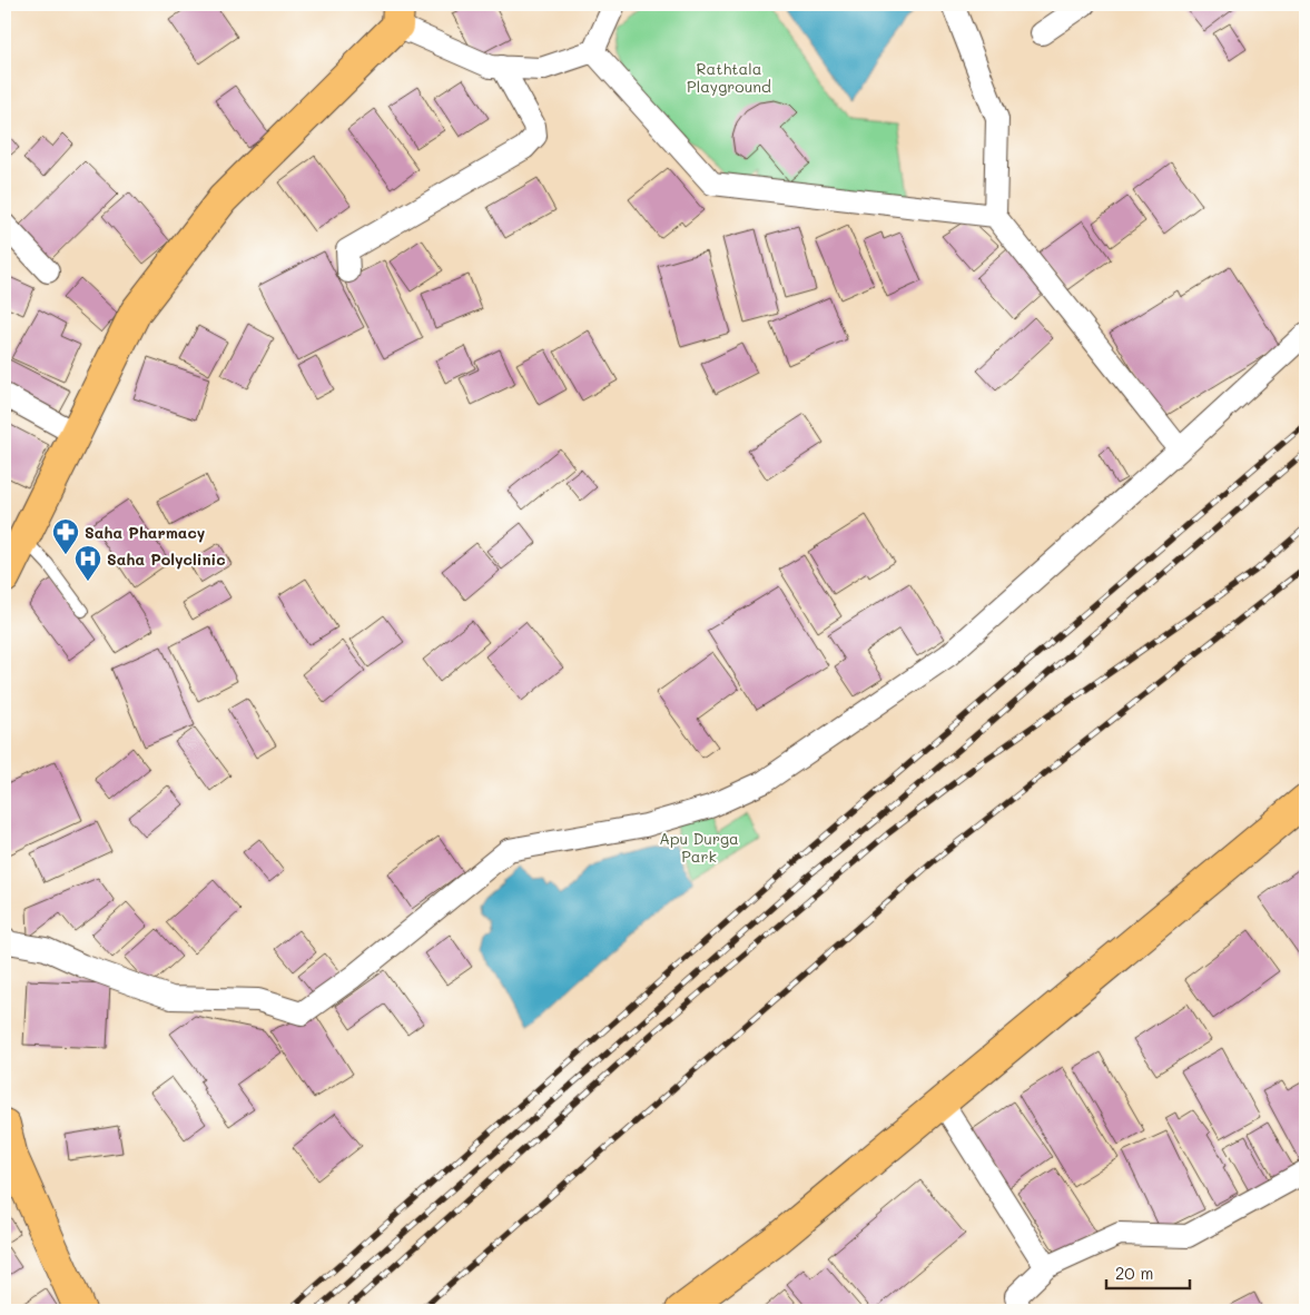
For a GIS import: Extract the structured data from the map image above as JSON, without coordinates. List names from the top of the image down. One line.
{"parks":["Rathtala Playground","Apu Durga Park"],"places":{"pharmacy":["Saha Pharmacy"],"hospital":["Saha Polyclinic"]},"scale_bar":"20 m"}
